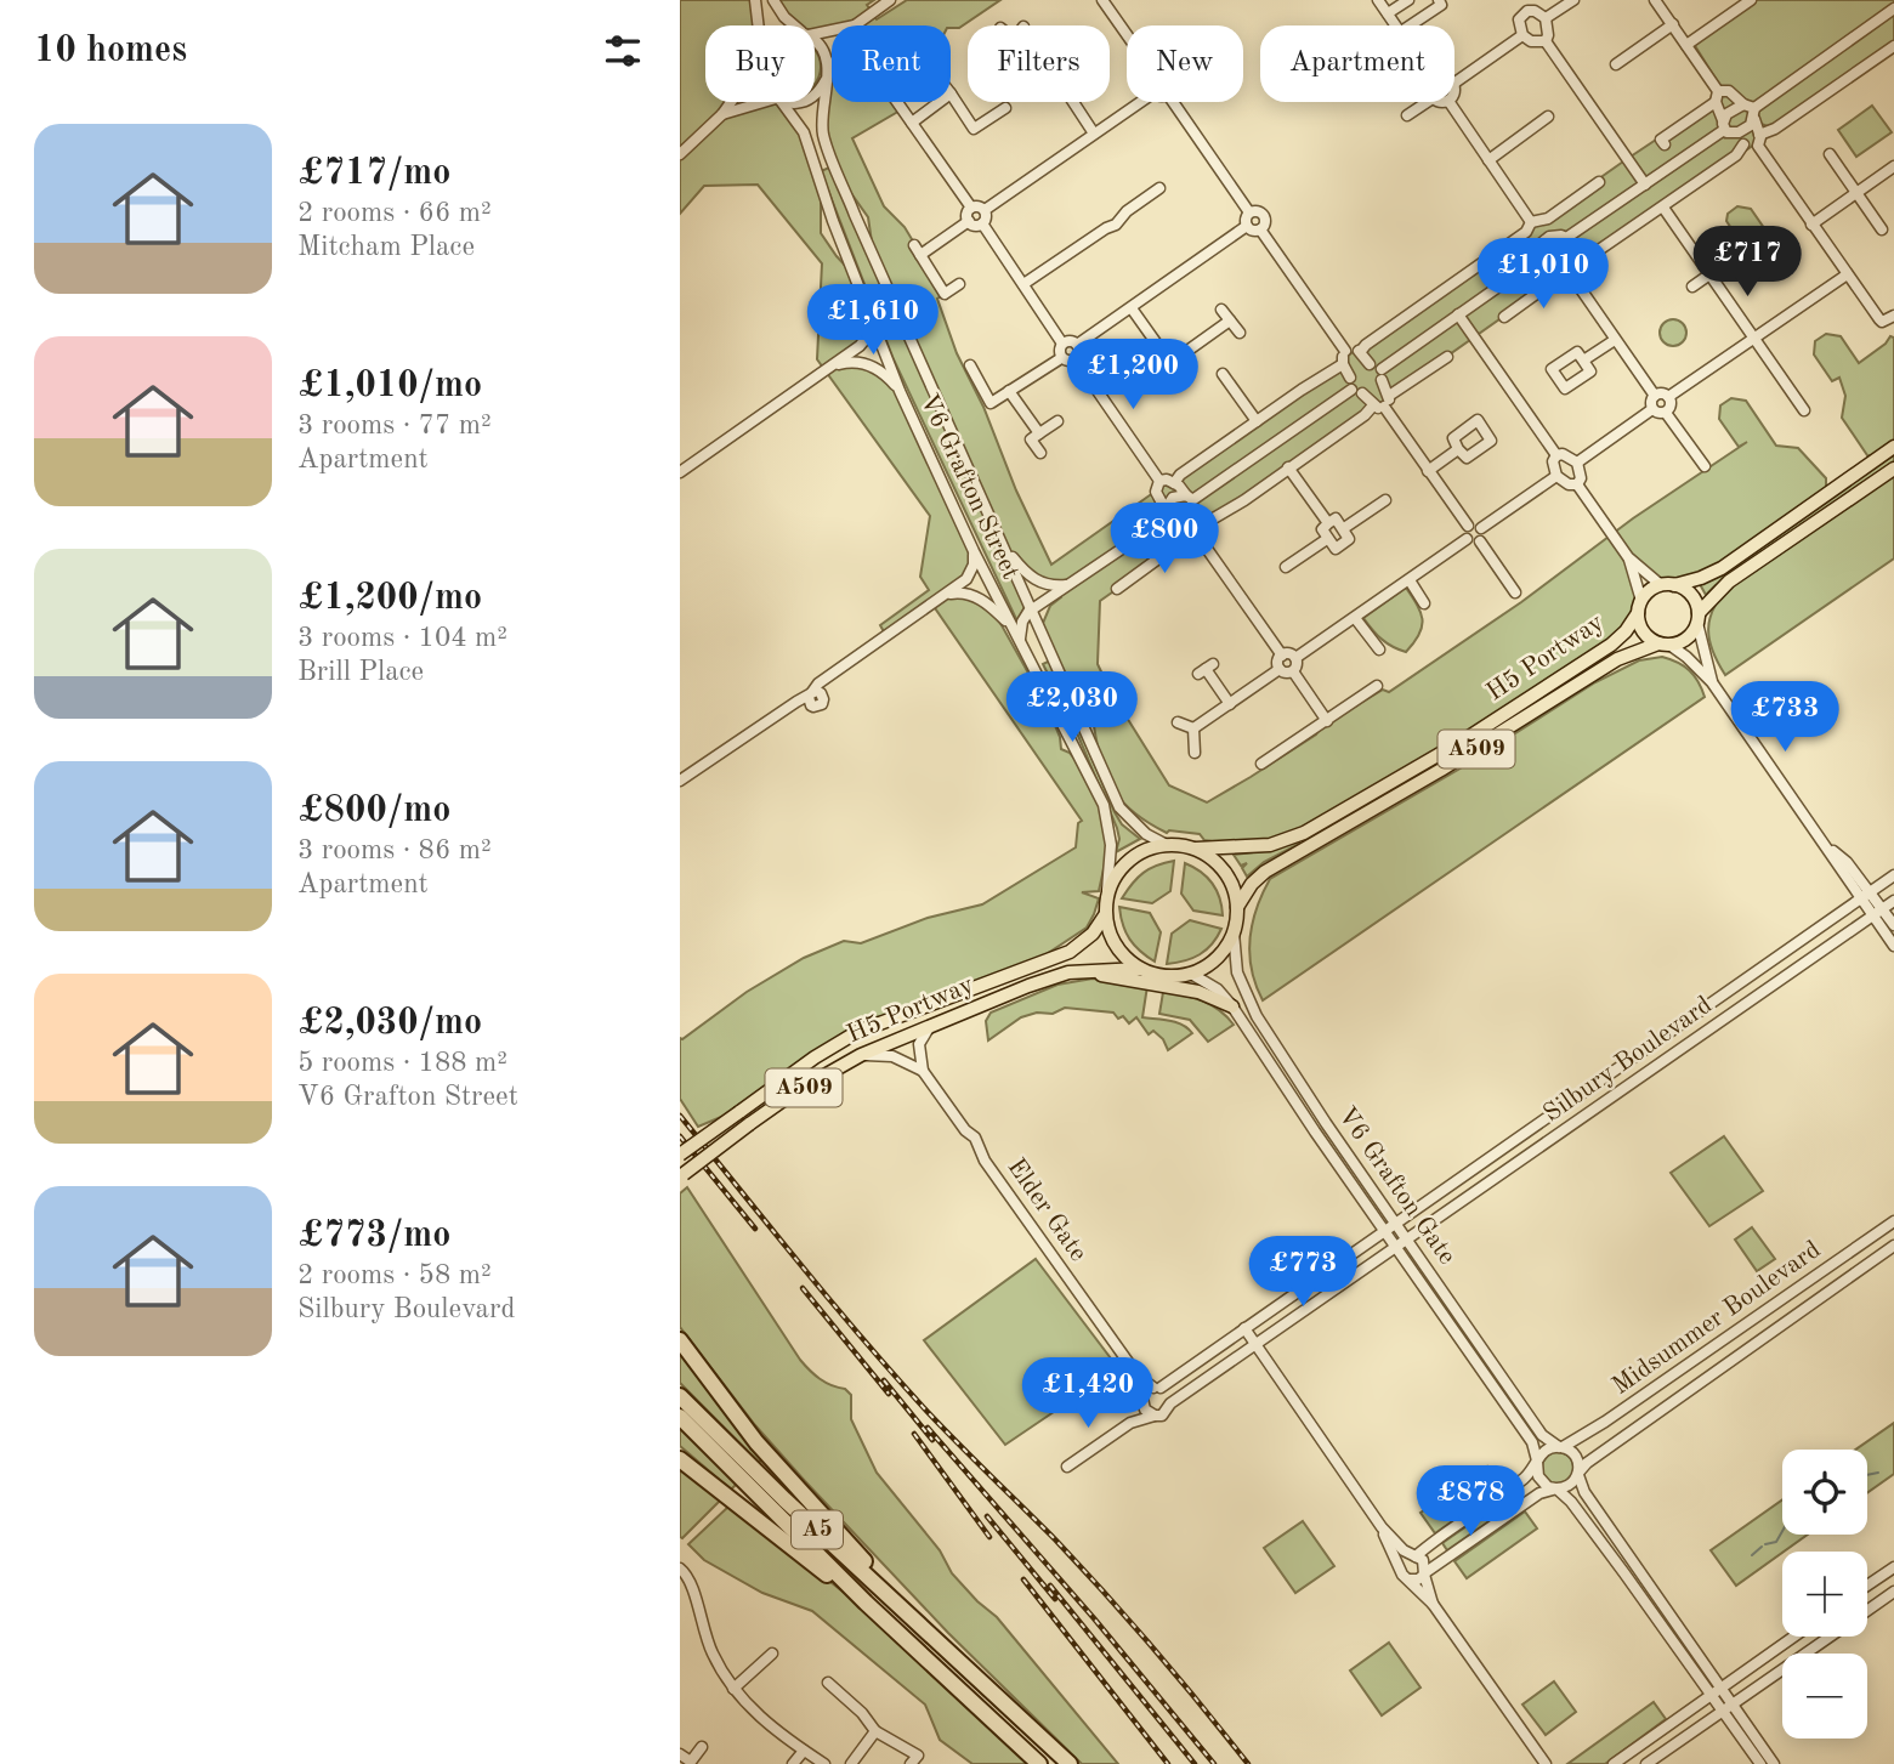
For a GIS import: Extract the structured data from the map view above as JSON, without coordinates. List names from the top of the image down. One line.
{"streets":{"highway":["A5"],"main road":["H5 Portway","A509"],"street":["V6 Grafton Street","Silbury Boulevard","V6 Grafton Gate","Elder Gate","Midsummer Boulevard"]},"crossings":[["V6 Grafton Street","H5 Portway"],["V6 Grafton Street","A509"],["V6 Grafton Street","V6 Grafton Gate"],["H5 Portway","A509"],["H5 Portway","V6 Grafton Gate"],["A509","V6 Grafton Gate"],["Silbury Boulevard","V6 Grafton Gate"],["V6 Grafton Gate","Midsummer Boulevard"]],"page":{"heading":"10 homes","chip":["Buy","Rent","Filters","New","Apartment"],"list":[{"name":"£717/mo","note":"2 rooms · 66 m² · Mitcham Place"},{"name":"£1,010/mo","note":"3 rooms · 77 m² · Apartment"},{"name":"£1,200/mo","note":"3 rooms · 104 m² · Brill Place"},{"name":"£800/mo","note":"3 rooms · 86 m² · Apartment"},{"name":"£2,030/mo","note":"5 rooms · 188 m² · V6 Grafton Street"},{"name":"£773/mo","note":"2 rooms · 58 m² · Silbury Boulevard"}],"price":["£717","£1,010","£1,610","£1,200","£800","£2,030","£733","£773","£1,420","£878"],"map_buttons":["+","−"]}}
